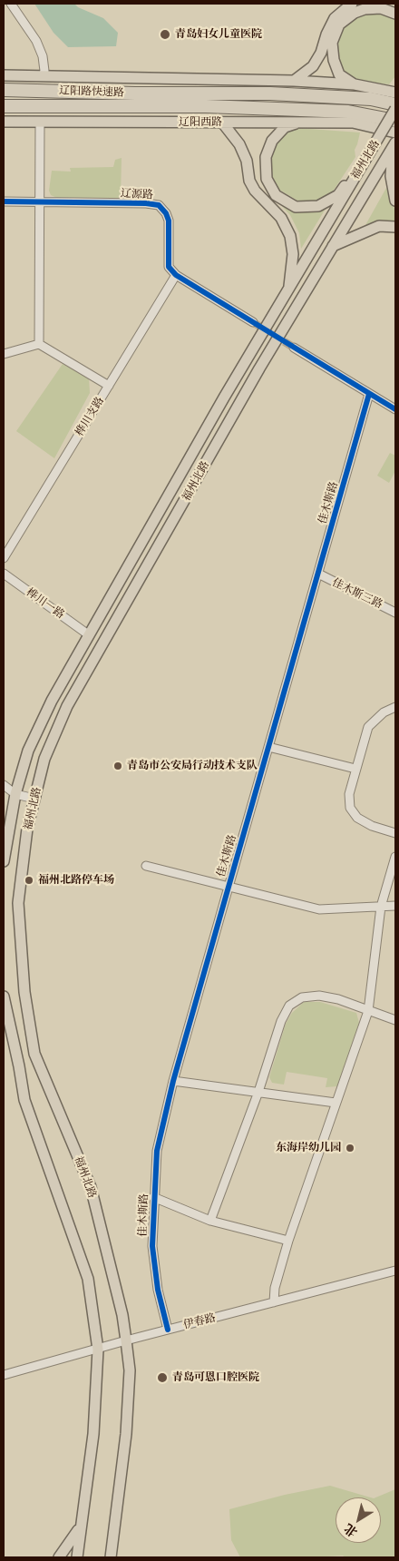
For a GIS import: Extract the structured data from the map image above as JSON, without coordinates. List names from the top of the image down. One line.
{"streets":{"highway":["辽阳路快速路","辽阳西路"],"main road":["福州北路"],"street":["辽源路","桦川支路","佳木斯路","佳木斯三路","桦川一路","伊春路"]},"crossings":[["辽阳路快速路","辽阳西路"],["福州北路","桦川一路"],["福州北路","伊春路"],["辽源路","桦川支路"],["佳木斯路","佳木斯三路"],["佳木斯路","伊春路"]],"places":["青岛妇女儿童医院","青岛市公安局行动技术支队","福州北路停车场","东海岸幼儿园","青岛可恩口腔医院"],"north":"bottom left"}
